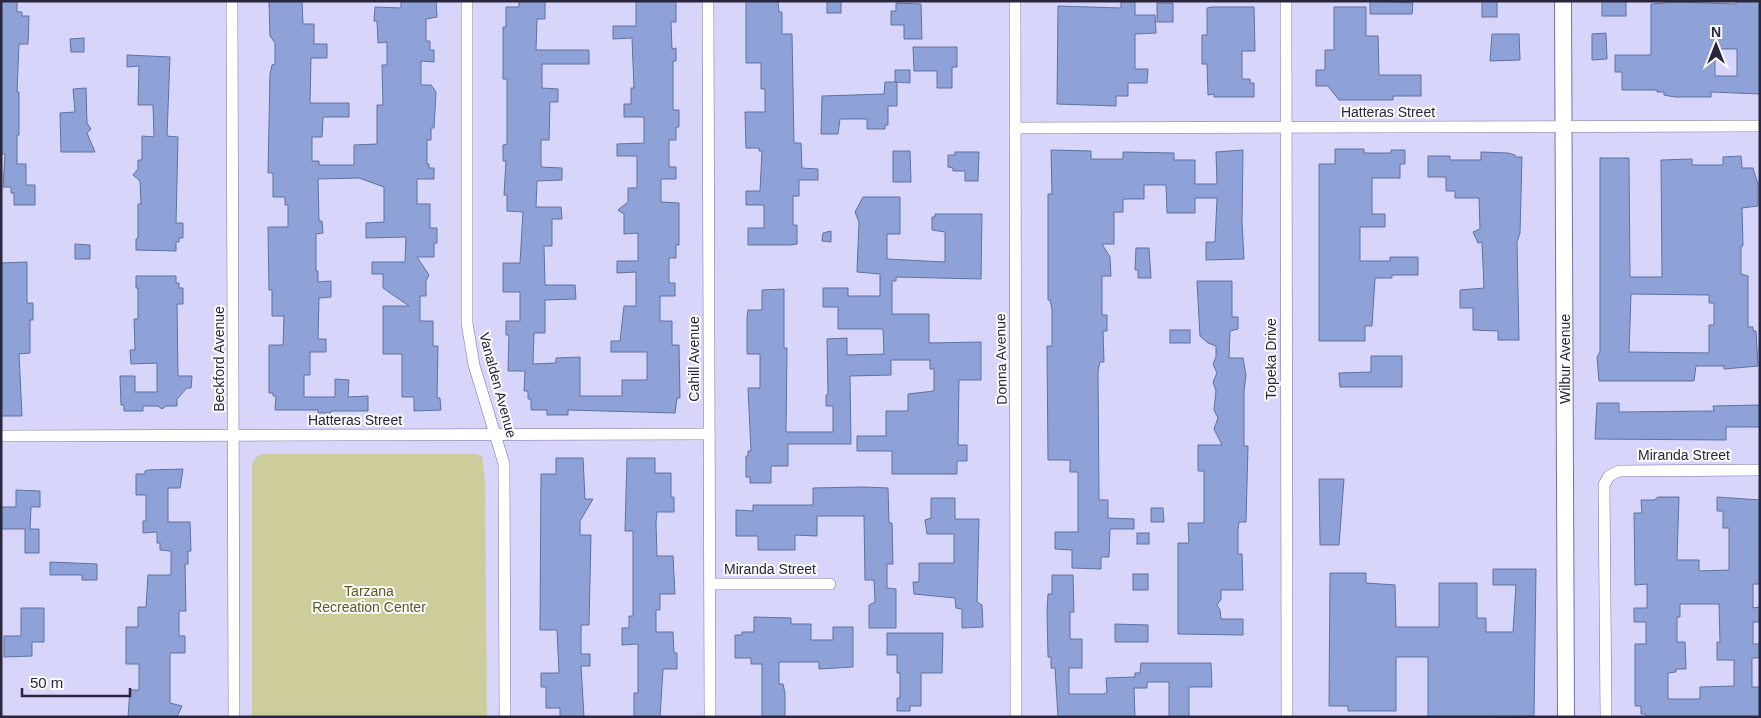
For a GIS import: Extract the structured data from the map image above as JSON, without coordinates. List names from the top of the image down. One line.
{"streets":{"main road":["Wilbur Avenue"],"street":["Hatteras Street","Beckford Avenue","Cahill Avenue","Donna Avenue","Topeka Drive","Vanalden Avenue","Miranda Street"]},"crossings":[["Hatteras Street","Beckford Avenue"],["Hatteras Street","Cahill Avenue"],["Hatteras Street","Donna Avenue"],["Hatteras Street","Topeka Drive"],["Hatteras Street","Wilbur Avenue"],["Hatteras Street","Vanalden Avenue"],["Cahill Avenue","Miranda Street"]],"parks":["Tarzana Recreation Center"],"scale_bar":"50 m","north":"top"}
